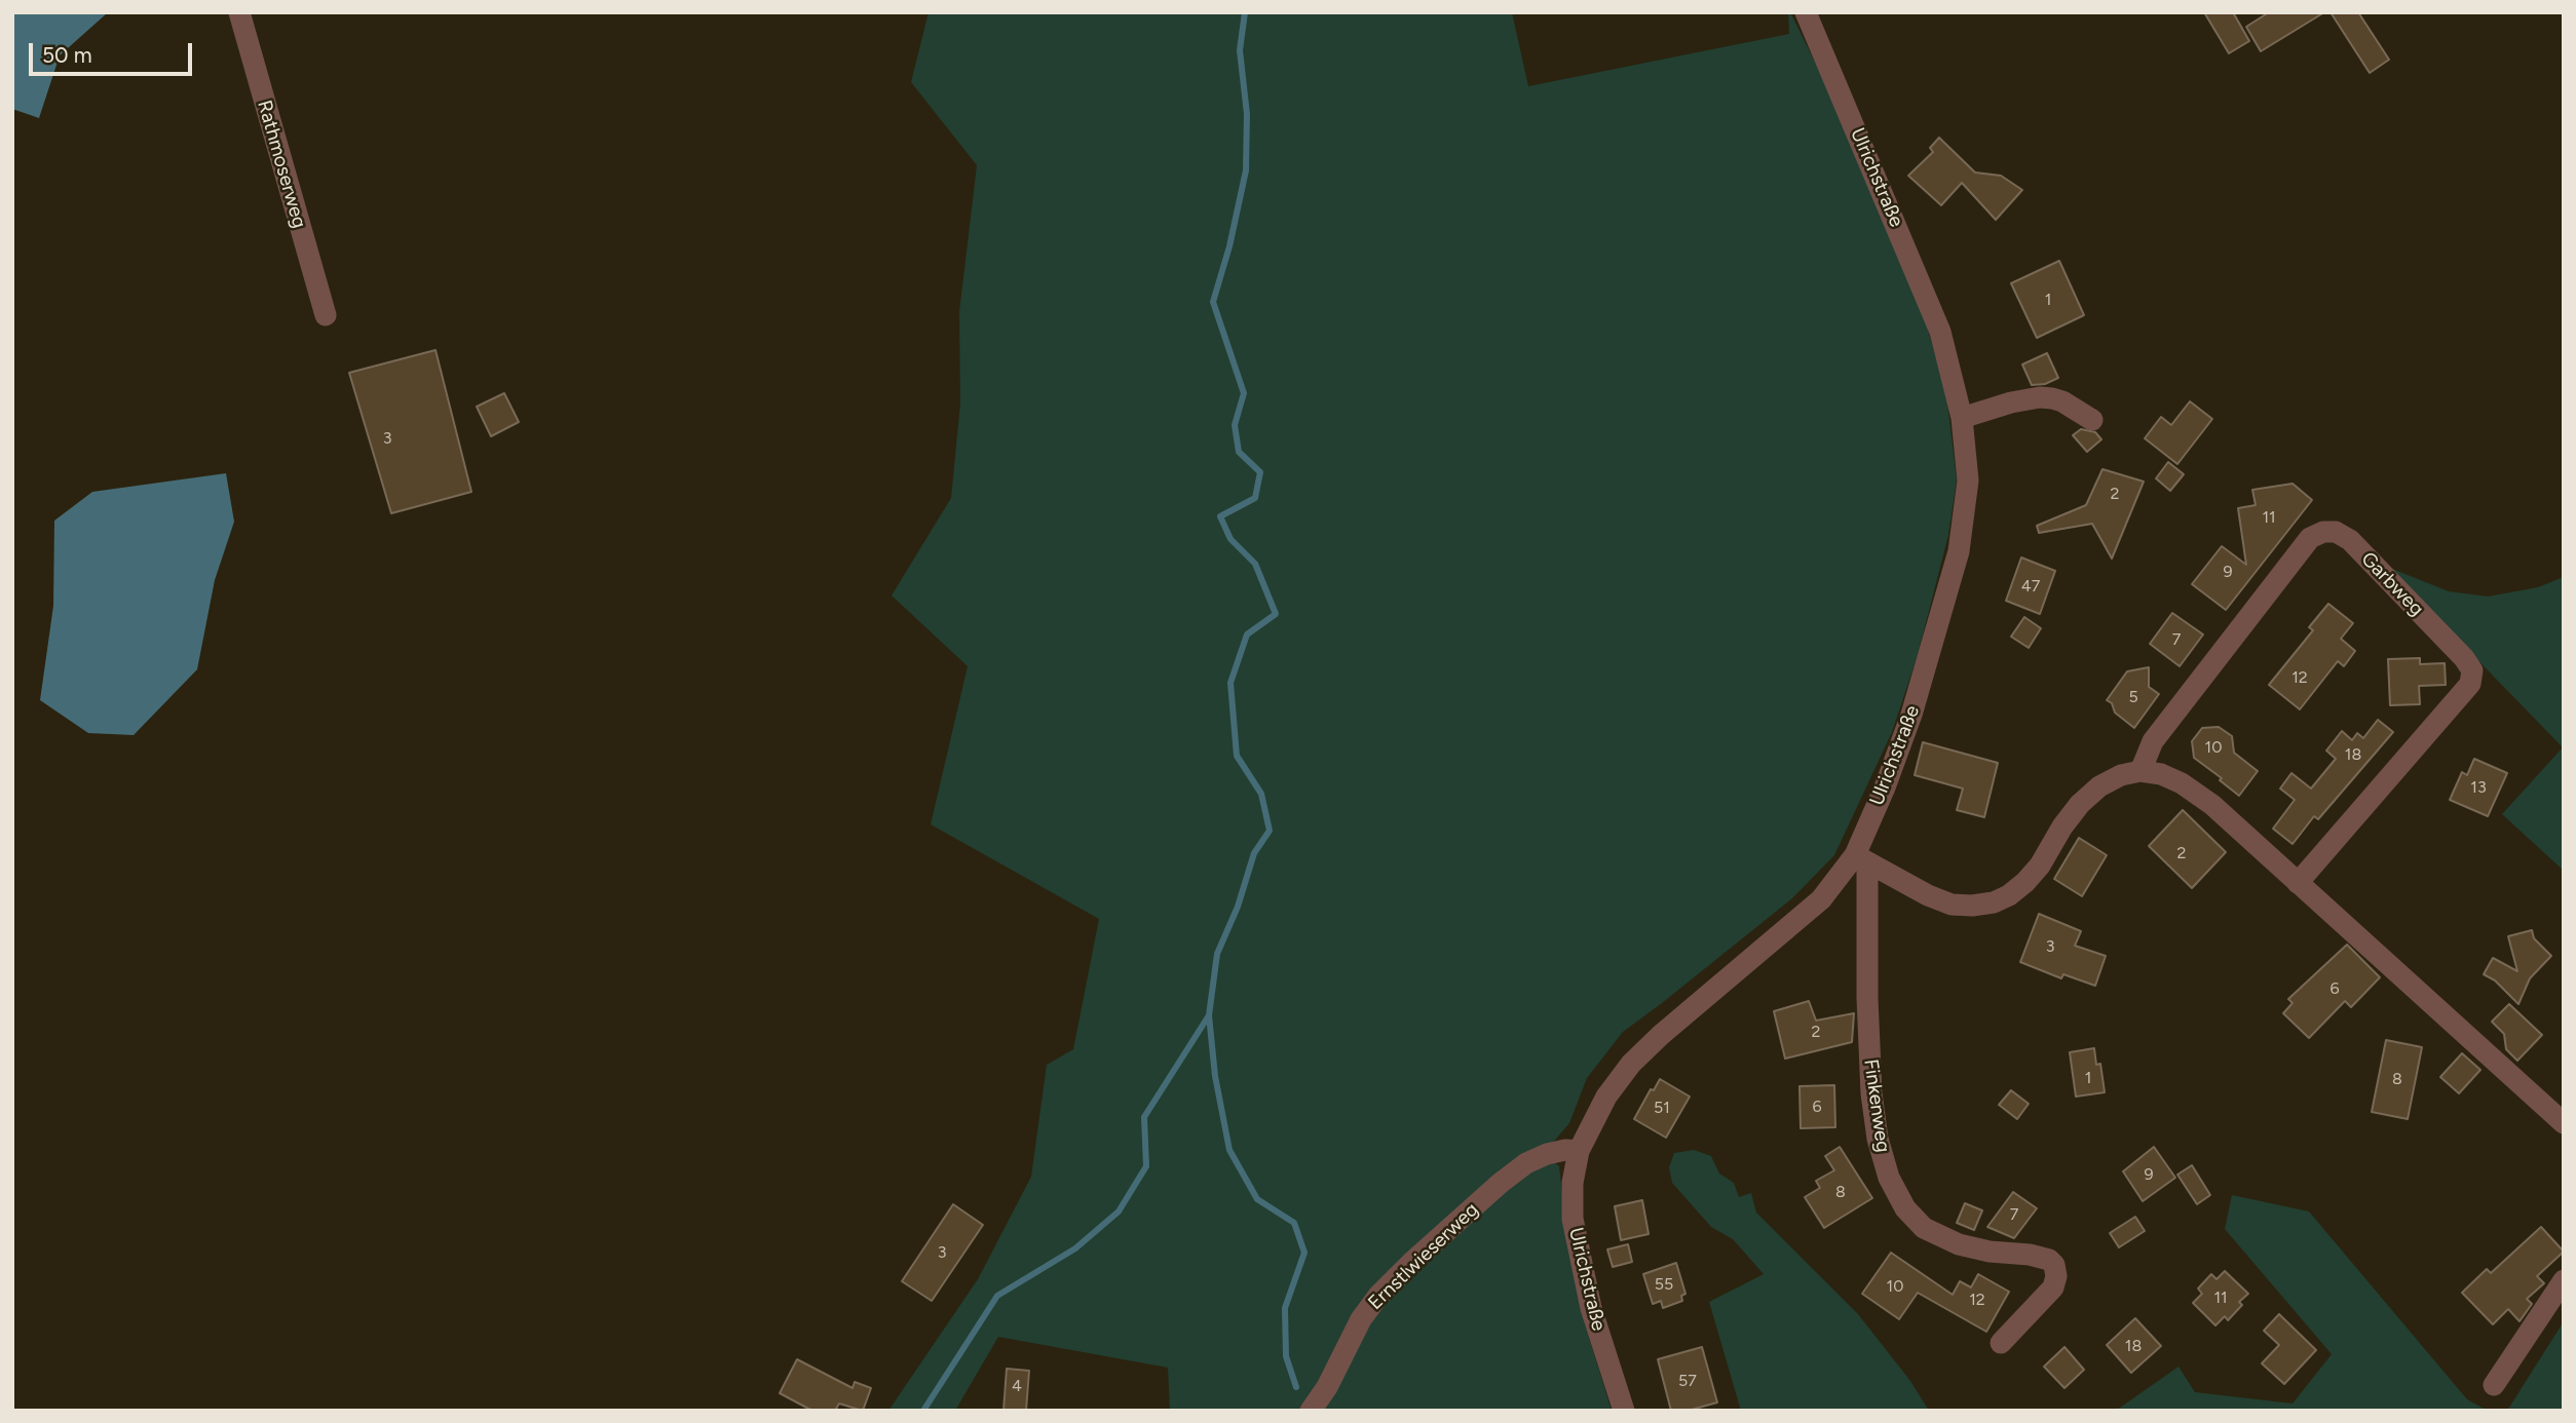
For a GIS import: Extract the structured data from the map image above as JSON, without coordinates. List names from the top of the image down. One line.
{"streets":{"street":["Rathmoserweg","Ulrichstraße","Garbweg","Finkenweg","Ernstlwieserweg"]},"crossings":[["Ulrichstraße","Finkenweg"],["Ulrichstraße","Ernstlwieserweg"]],"house_numbers":["1","3","2","11","9","47","7","12","5","10","18","13","2","3","6","2","1","8","6","51","9","8","7","3","55","10","11","12","18","57","4"],"scale_bar":"50 m"}
